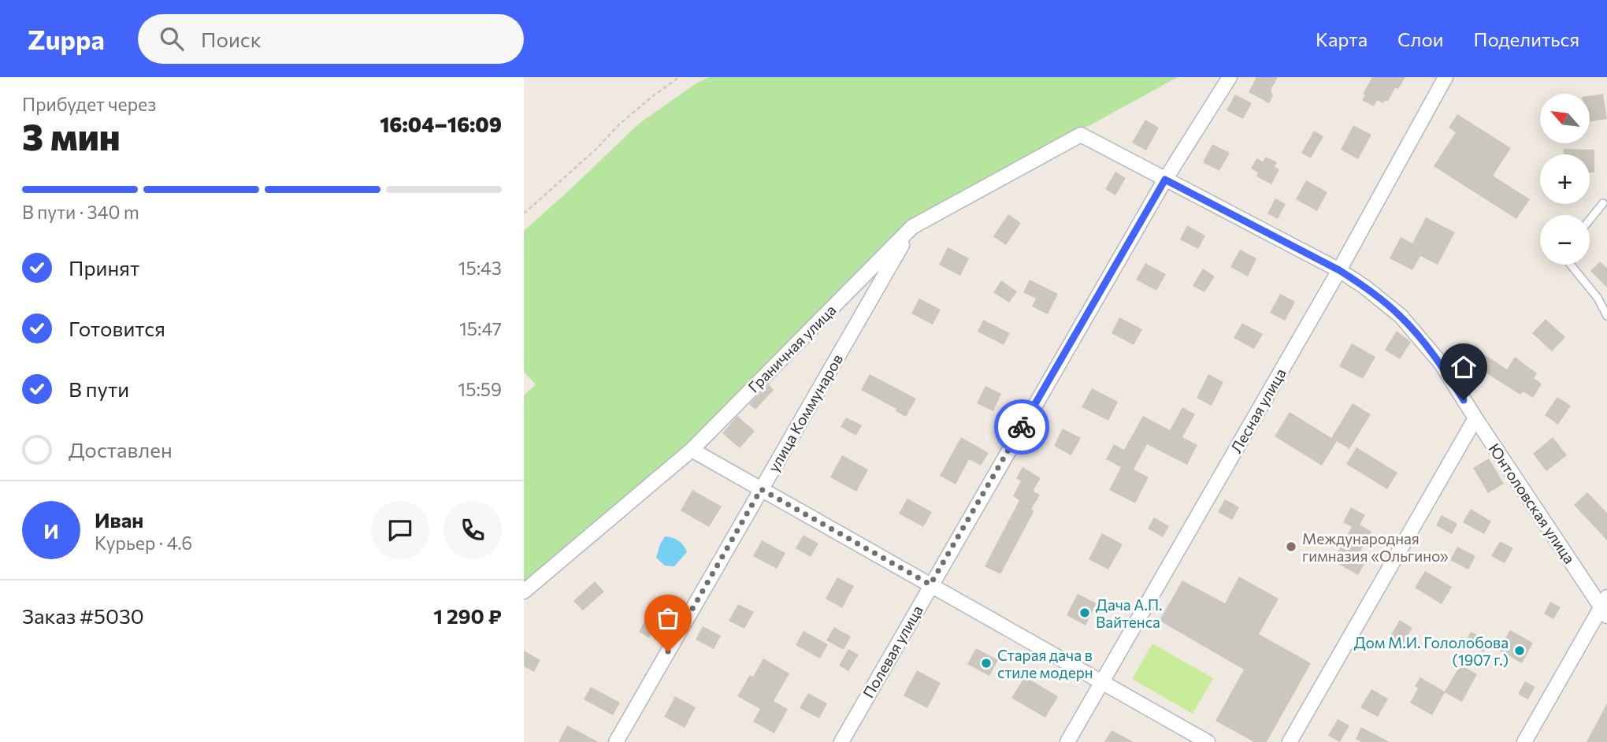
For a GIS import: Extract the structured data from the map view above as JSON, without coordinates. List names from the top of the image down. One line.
{"streets":{"street":["Граничная улица","Лесная улица","улица Коммунаров","Юнтоловская улица","Полевая улица"]},"crossings":[["Граничная улица","улица Коммунаров"],["Граничная улица","Юнтоловская улица"],["Лесная улица","Юнтоловская улица"],["Юнтоловская улица","Полевая улица"]],"places":["Международная гимназия «Ольгино»","Дача А.П. Вайтенса","Дом М.И. Гололобова (1907 г.)","Старая дача в стиле модерн"],"north":"top left","page":{"header":"Zuppa","search":"Поиск","nav":["Карта","Слои","Поделиться"],"heading":["3 мин","Прибудет через","16:04–16:09"],"panel":["Иван","Курьер · 4.6","Заказ #5030","1 290 ₽"],"map_buttons":["+","−"],"bar":"В пути · 340 m","list":[["Принят","15:43"],["Готовится","15:47"],["В пути","15:59"],"Доставлен"],"round":"И"}}
